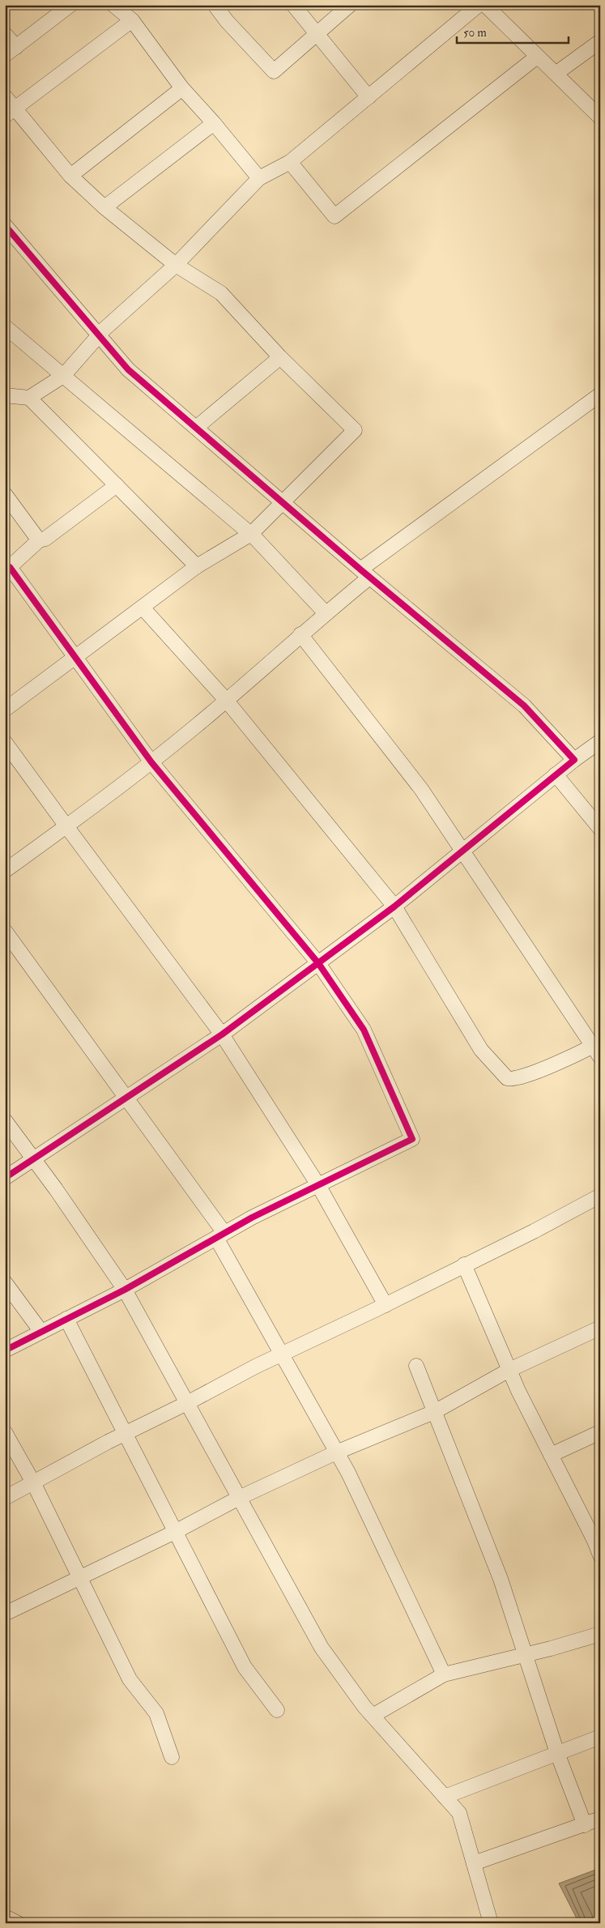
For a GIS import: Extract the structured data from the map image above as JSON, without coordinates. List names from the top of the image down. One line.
{"scale_bar":"50 m"}
